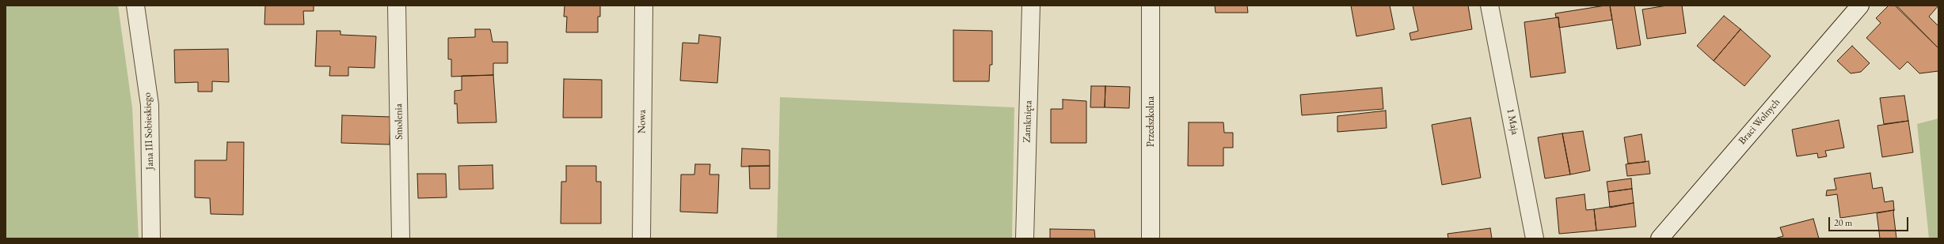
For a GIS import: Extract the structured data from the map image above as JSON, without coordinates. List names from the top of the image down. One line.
{"streets":{"street":["Smolenia","Nowa","Zamknięta","Przedszkolna","1 Maja","Braci Wolnych","Jana III Sobieskiego"]},"scale_bar":"20 m"}
